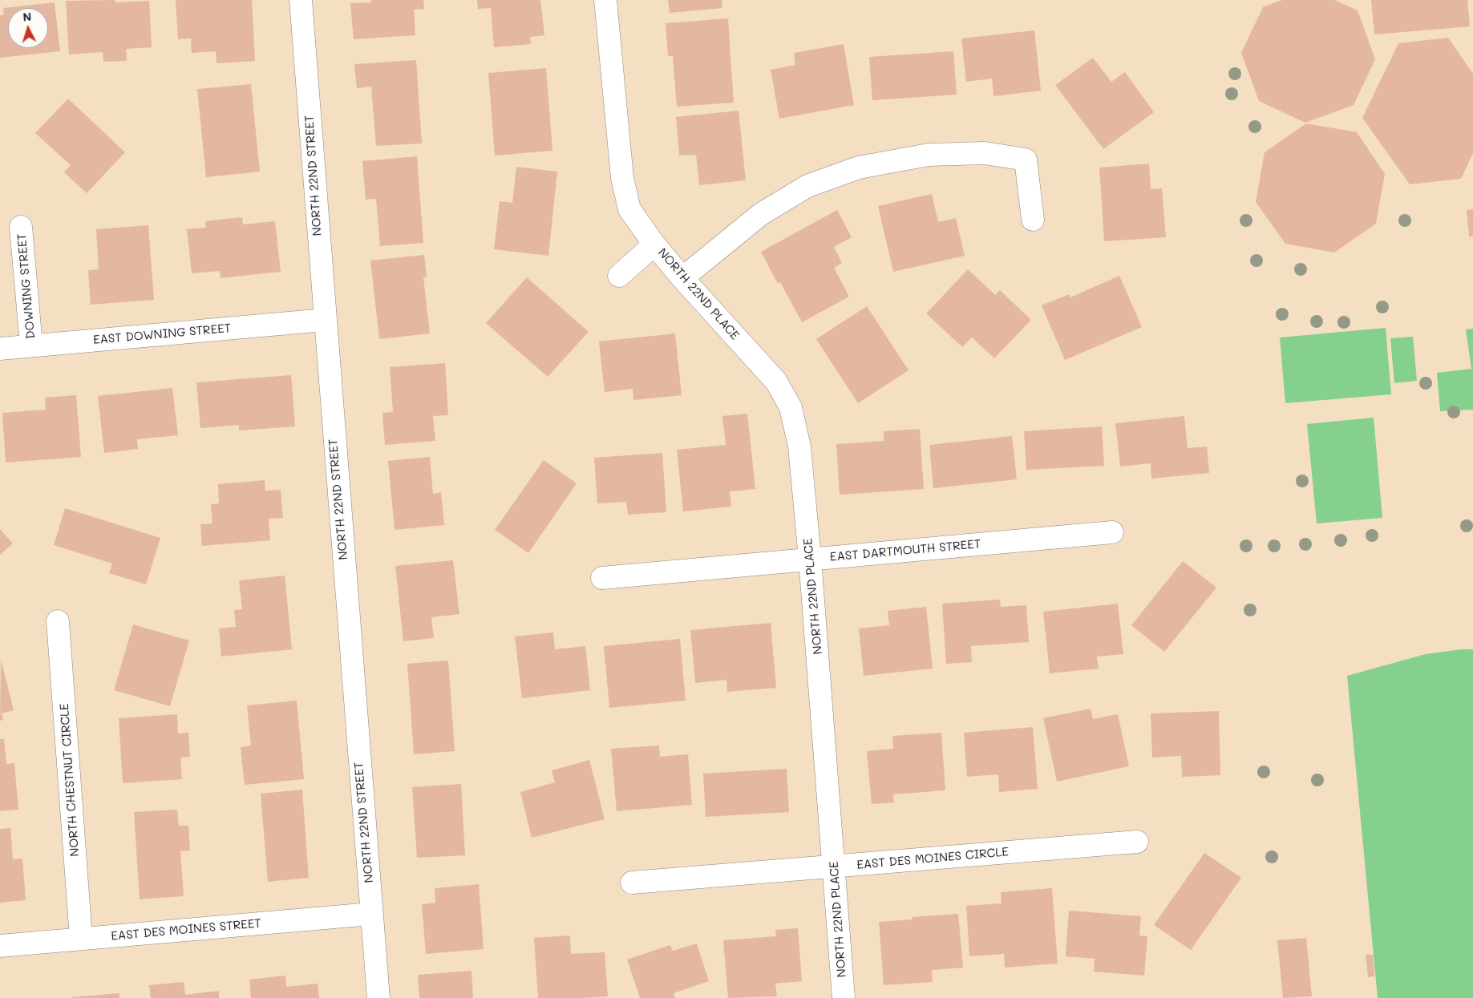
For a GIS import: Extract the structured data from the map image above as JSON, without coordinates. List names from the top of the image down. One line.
{"streets":{"street":["NORTH 22ND STREET","DOWNING STREET","NORTH 22ND PLACE","EAST DOWNING STREET","EAST DARTMOUTH STREET","NORTH CHESTNUT CIRCLE","EAST DES MOINES CIRCLE","EAST DES MOINES STREET"]},"crossings":[["NORTH 22ND STREET","EAST DOWNING STREET"],["NORTH 22ND STREET","EAST DES MOINES STREET"],["DOWNING STREET","EAST DOWNING STREET"],["NORTH 22ND PLACE","EAST DARTMOUTH STREET"],["NORTH 22ND PLACE","EAST DES MOINES CIRCLE"],["NORTH CHESTNUT CIRCLE","EAST DES MOINES STREET"]],"north":"top"}
